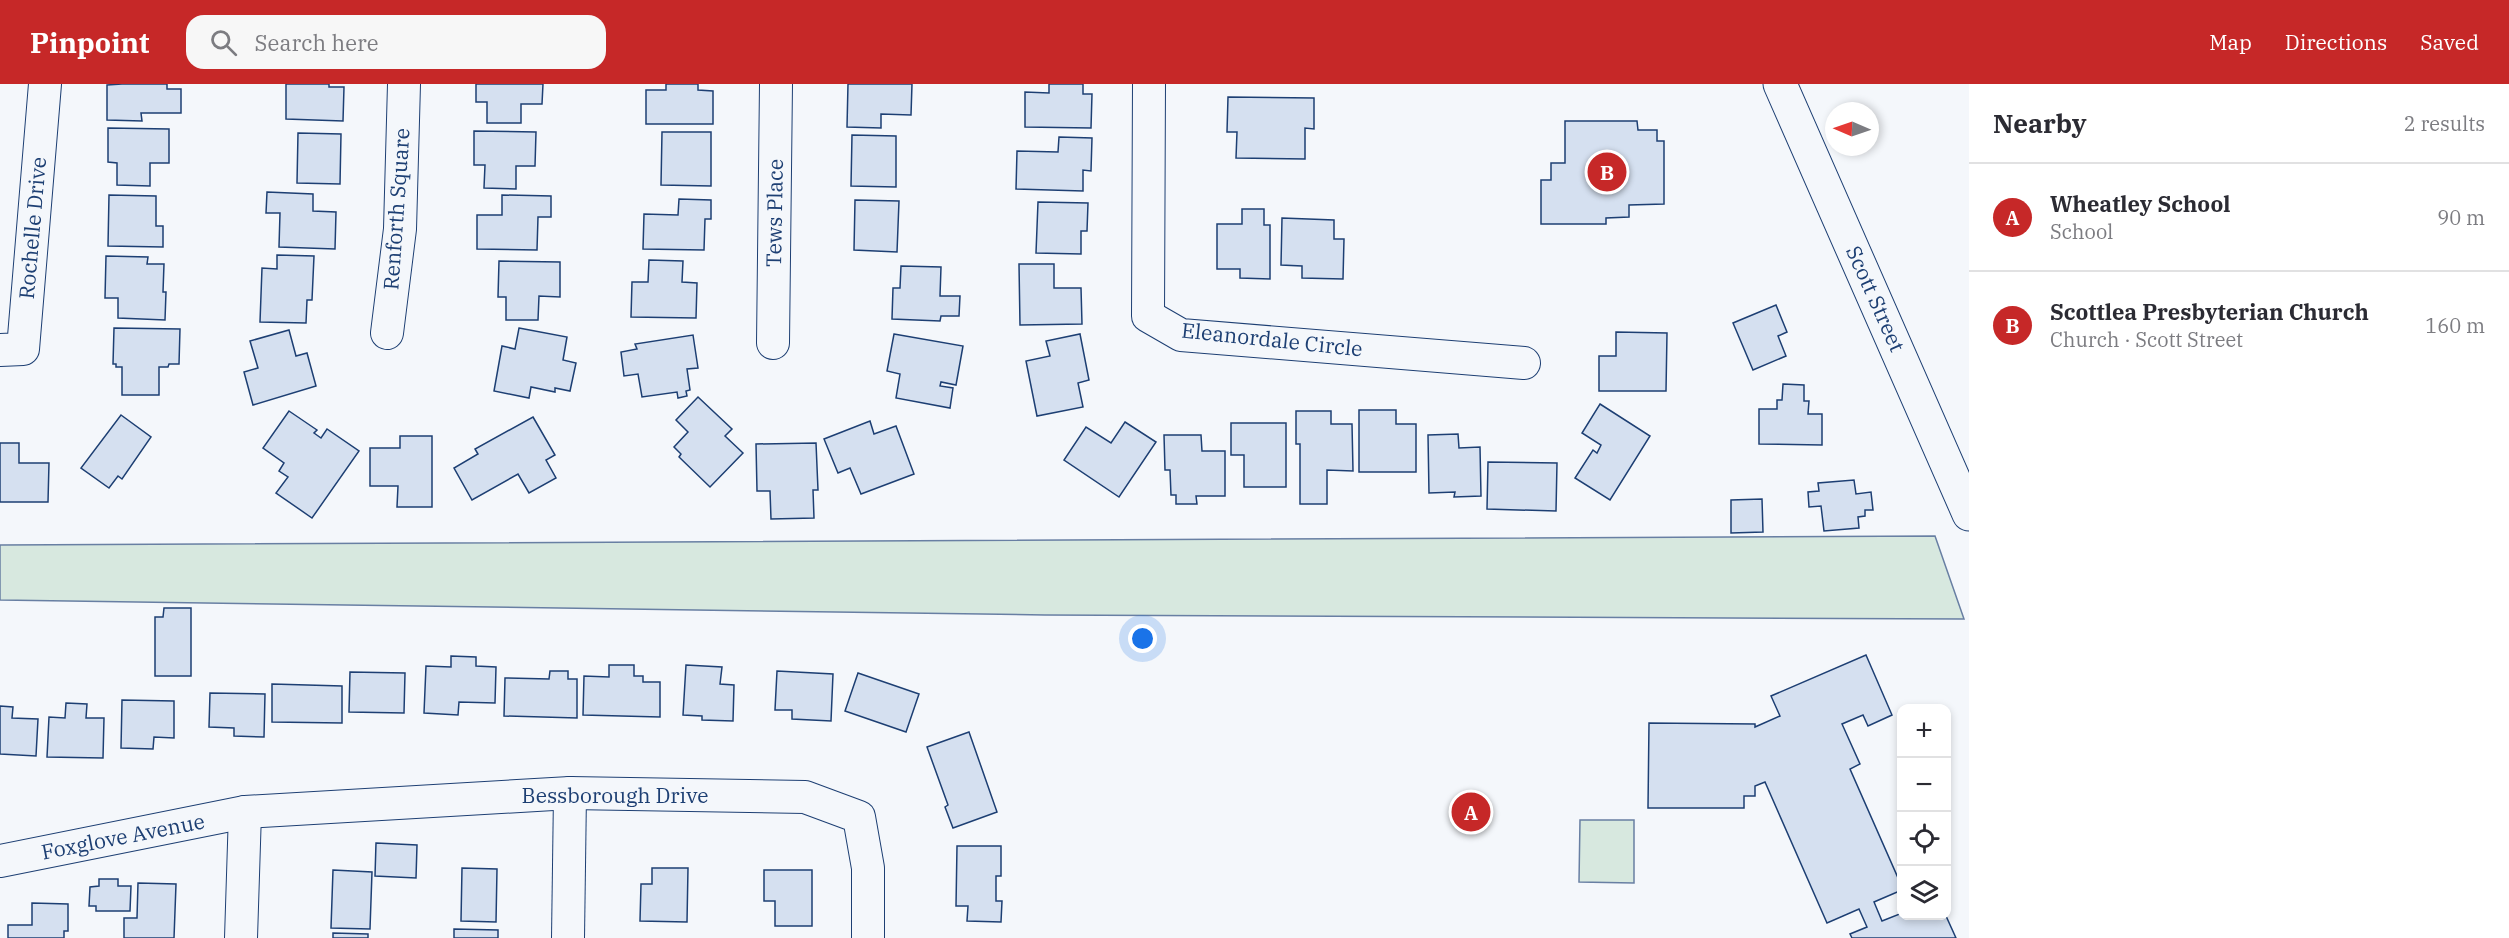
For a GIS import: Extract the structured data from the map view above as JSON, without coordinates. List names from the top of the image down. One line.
{"streets":{"main road":["Scott Street"],"street":["Renforth Square","Tews Place","Rochelle Drive","Eleanordale Circle","Bessborough Drive","Foxglove Avenue"]},"crossings":[["Bessborough Drive","Foxglove Avenue"]],"north":"left","page":{"header":"Pinpoint","search":"Search here","nav":["Map","Directions","Saved"],"heading":["Nearby","2 results"],"pins":["B","A"],"list":[{"mark":"A","name":"Wheatley School","note":"School","value":"90 m"},{"mark":"B","name":"Scottlea Presbyterian Church","note":"Church · Scott Street","value":"160 m"}],"map_buttons":["+","−"]}}
